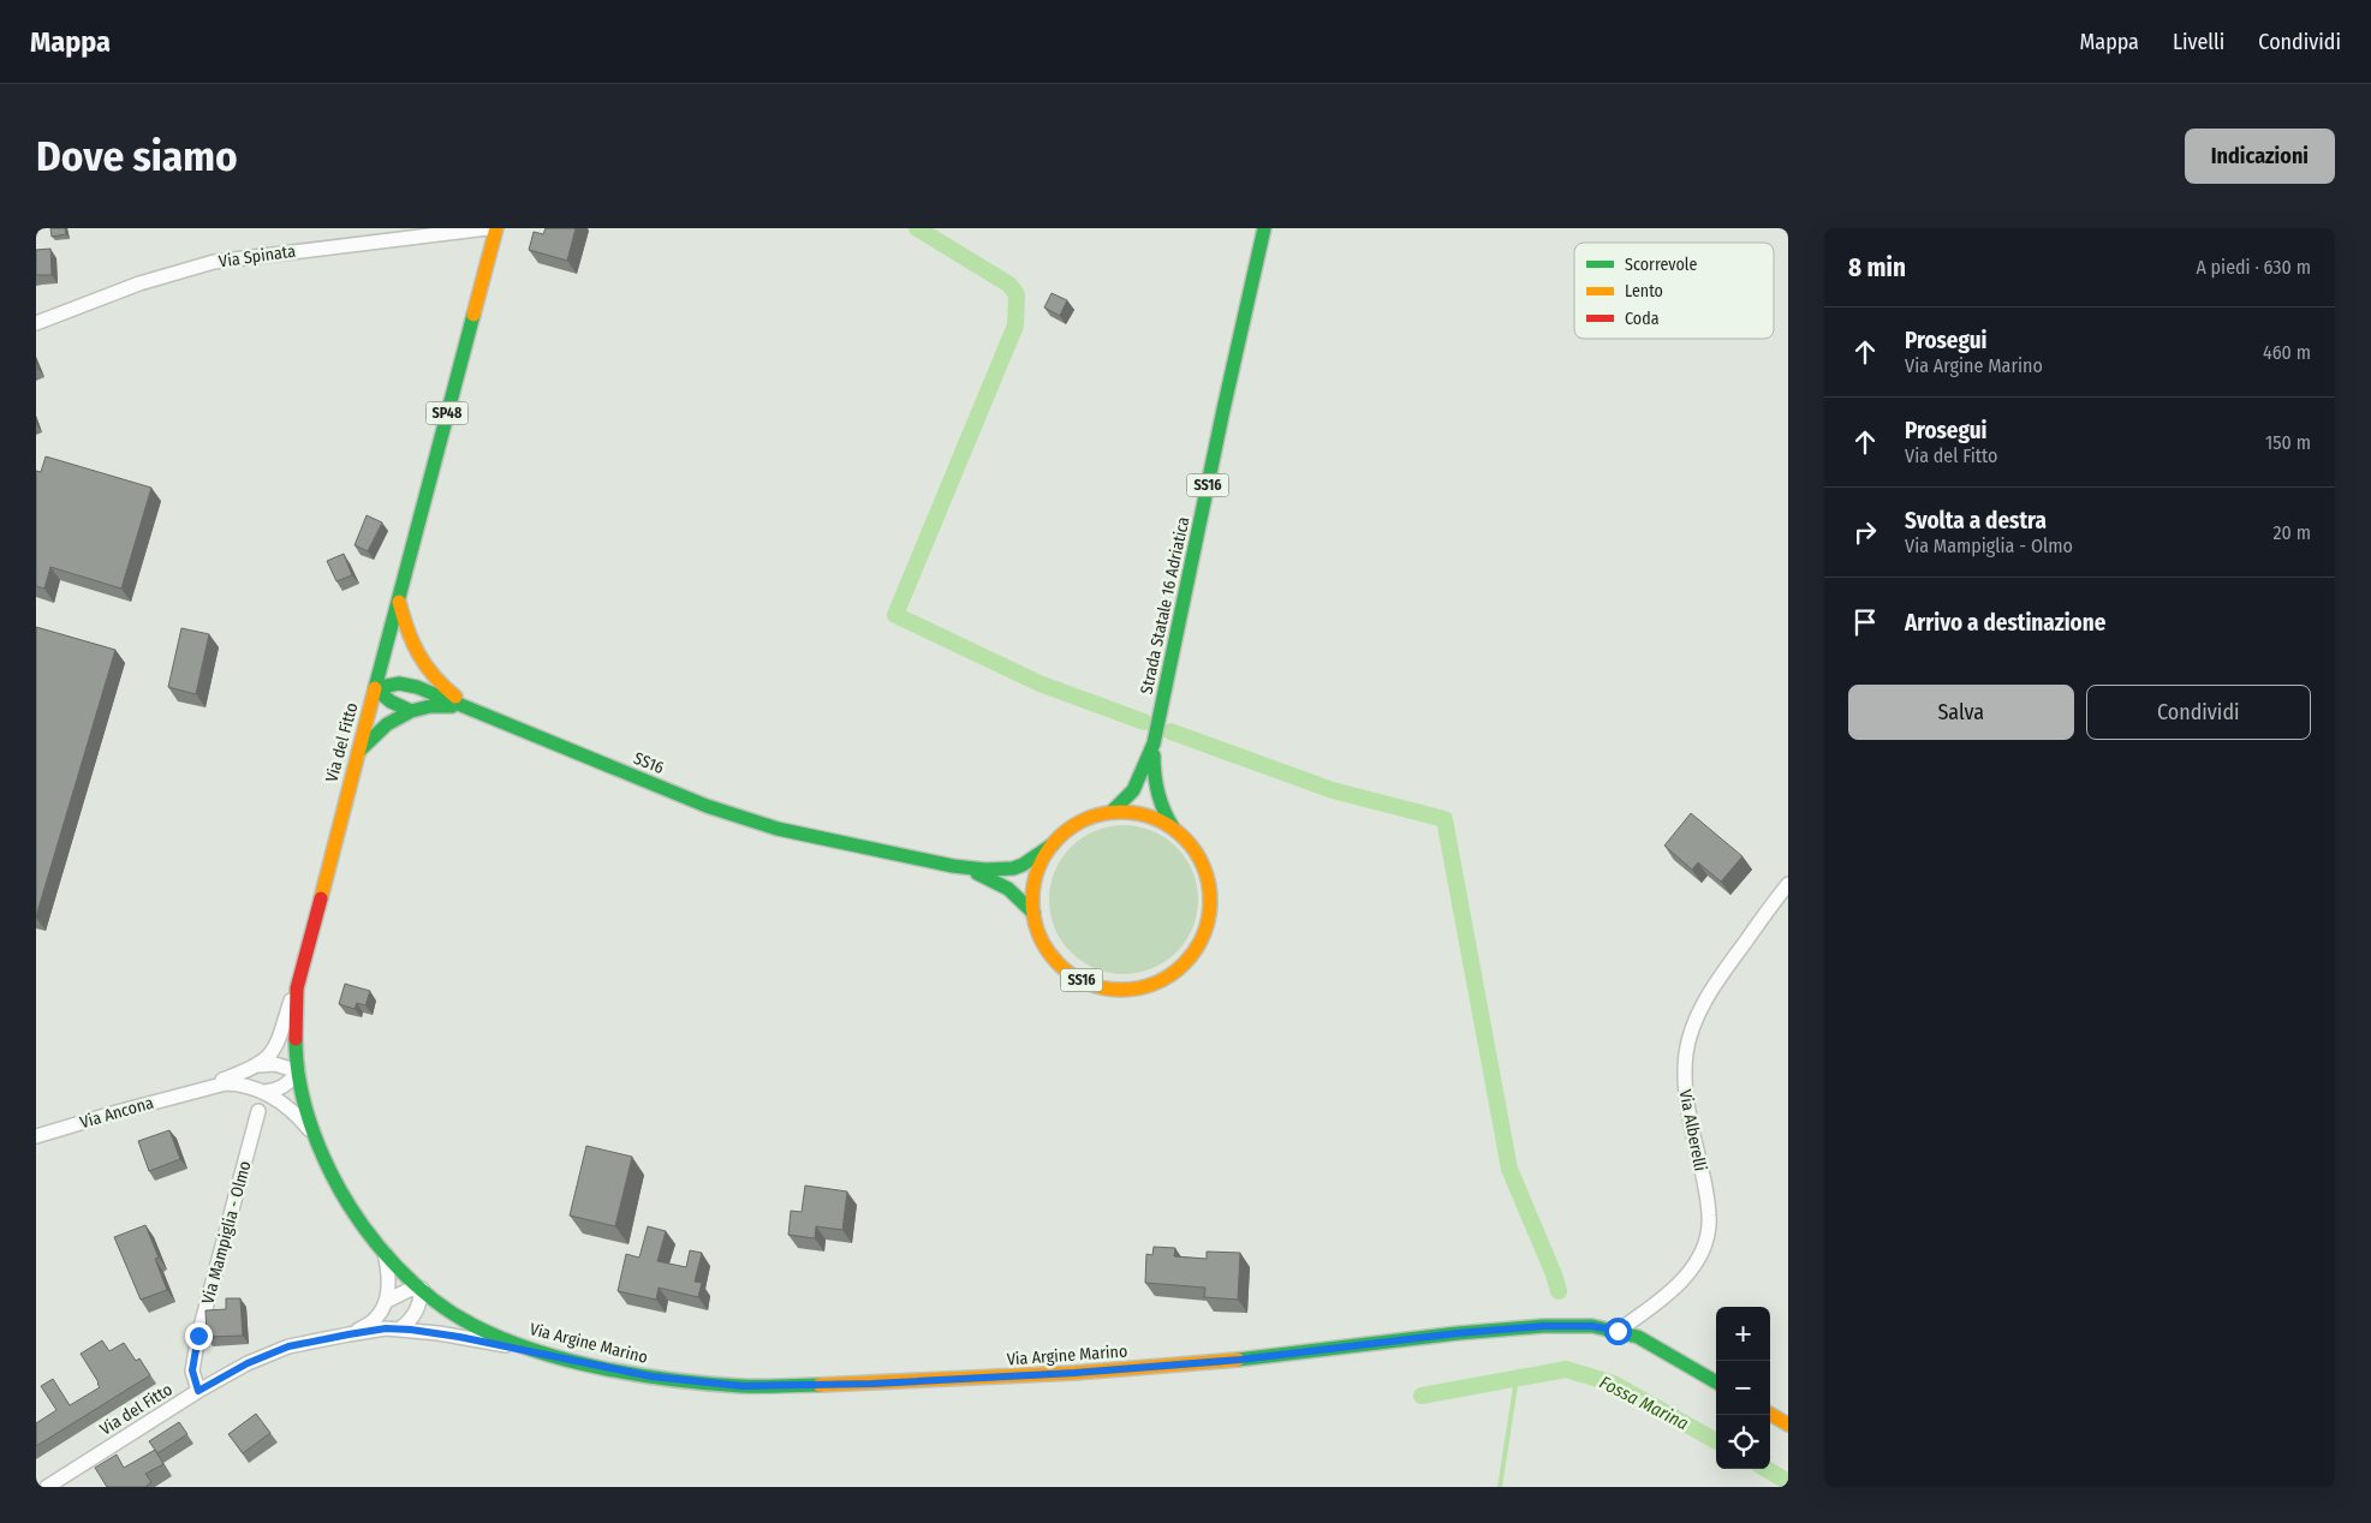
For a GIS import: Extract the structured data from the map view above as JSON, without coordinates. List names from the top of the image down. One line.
{"streets":{"main road":["SP48","SS16","Strada Statale 16 Adriatica","Via del Fitto","Via Argine Marino"],"street":["Via Spinata","Via Ancona","Via Alberelli","Via Mampiglia - Olmo"]},"crossings":[["SS16","Strada Statale 16 Adriatica"],["SS16","Via del Fitto"],["Via del Fitto","Via Ancona"],["Via del Fitto","Via Mampiglia - Olmo"],["Via del Fitto","Via Argine Marino"],["Via Alberelli","Via Argine Marino"]],"water":["Fossa Marina"],"legend":["Scorrevole","Lento","Coda"],"page":{"header":"Mappa","nav":["Mappa","Livelli","Condividi"],"buttons":["Indicazioni",["Salva","Condividi"]],"title":"Dove siamo","heading":["8 min","A piedi · 630 m"],"list":[["Prosegui","Via Argine Marino","460 m"],["Prosegui","Via del Fitto","150 m"],["Svolta a destra","Via Mampiglia - Olmo","20 m"],"Arrivo a destinazione"],"map_buttons":["+","−"]}}
